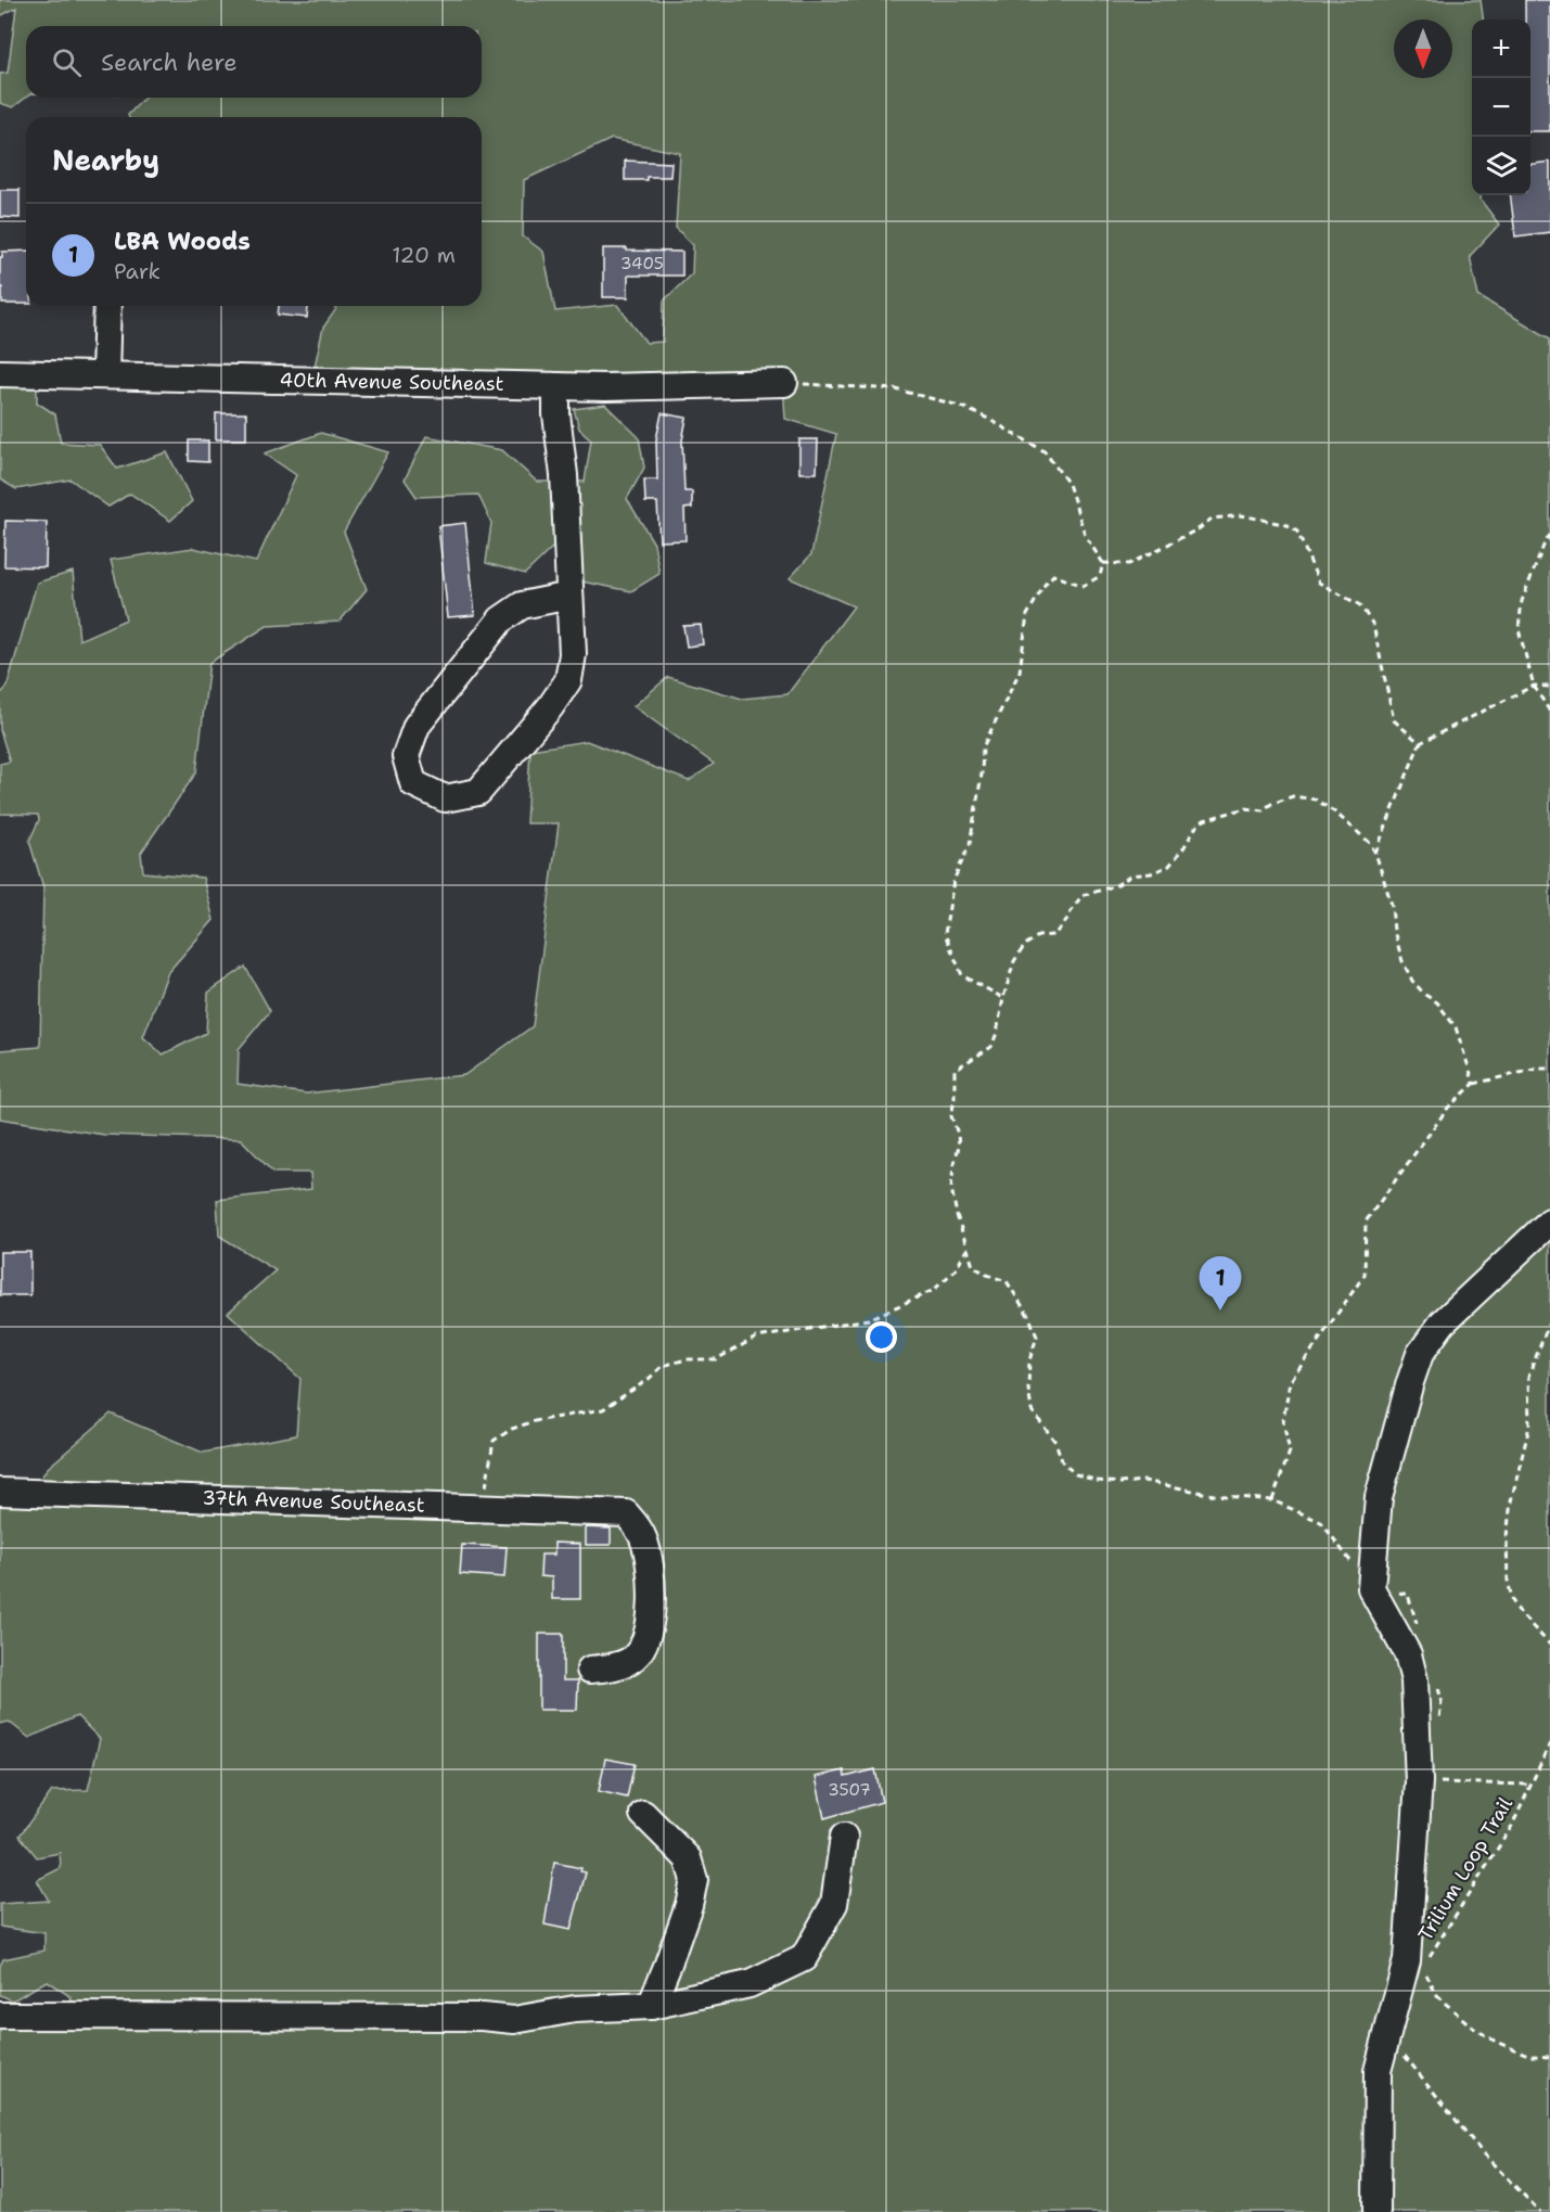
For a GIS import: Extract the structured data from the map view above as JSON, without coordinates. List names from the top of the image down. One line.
{"streets":{"street":["40th Avenue Southeast","37th Avenue Southeast"],"path":["Trilium Loop Trail"]},"house_numbers":["3405","3507"],"north":"bottom","page":{"map_buttons":["+","−"],"search":"Search here","heading":"Nearby","list":[{"mark":"1","name":"LBA Woods","note":"Park","value":"120 m"}],"pins":"1"}}
